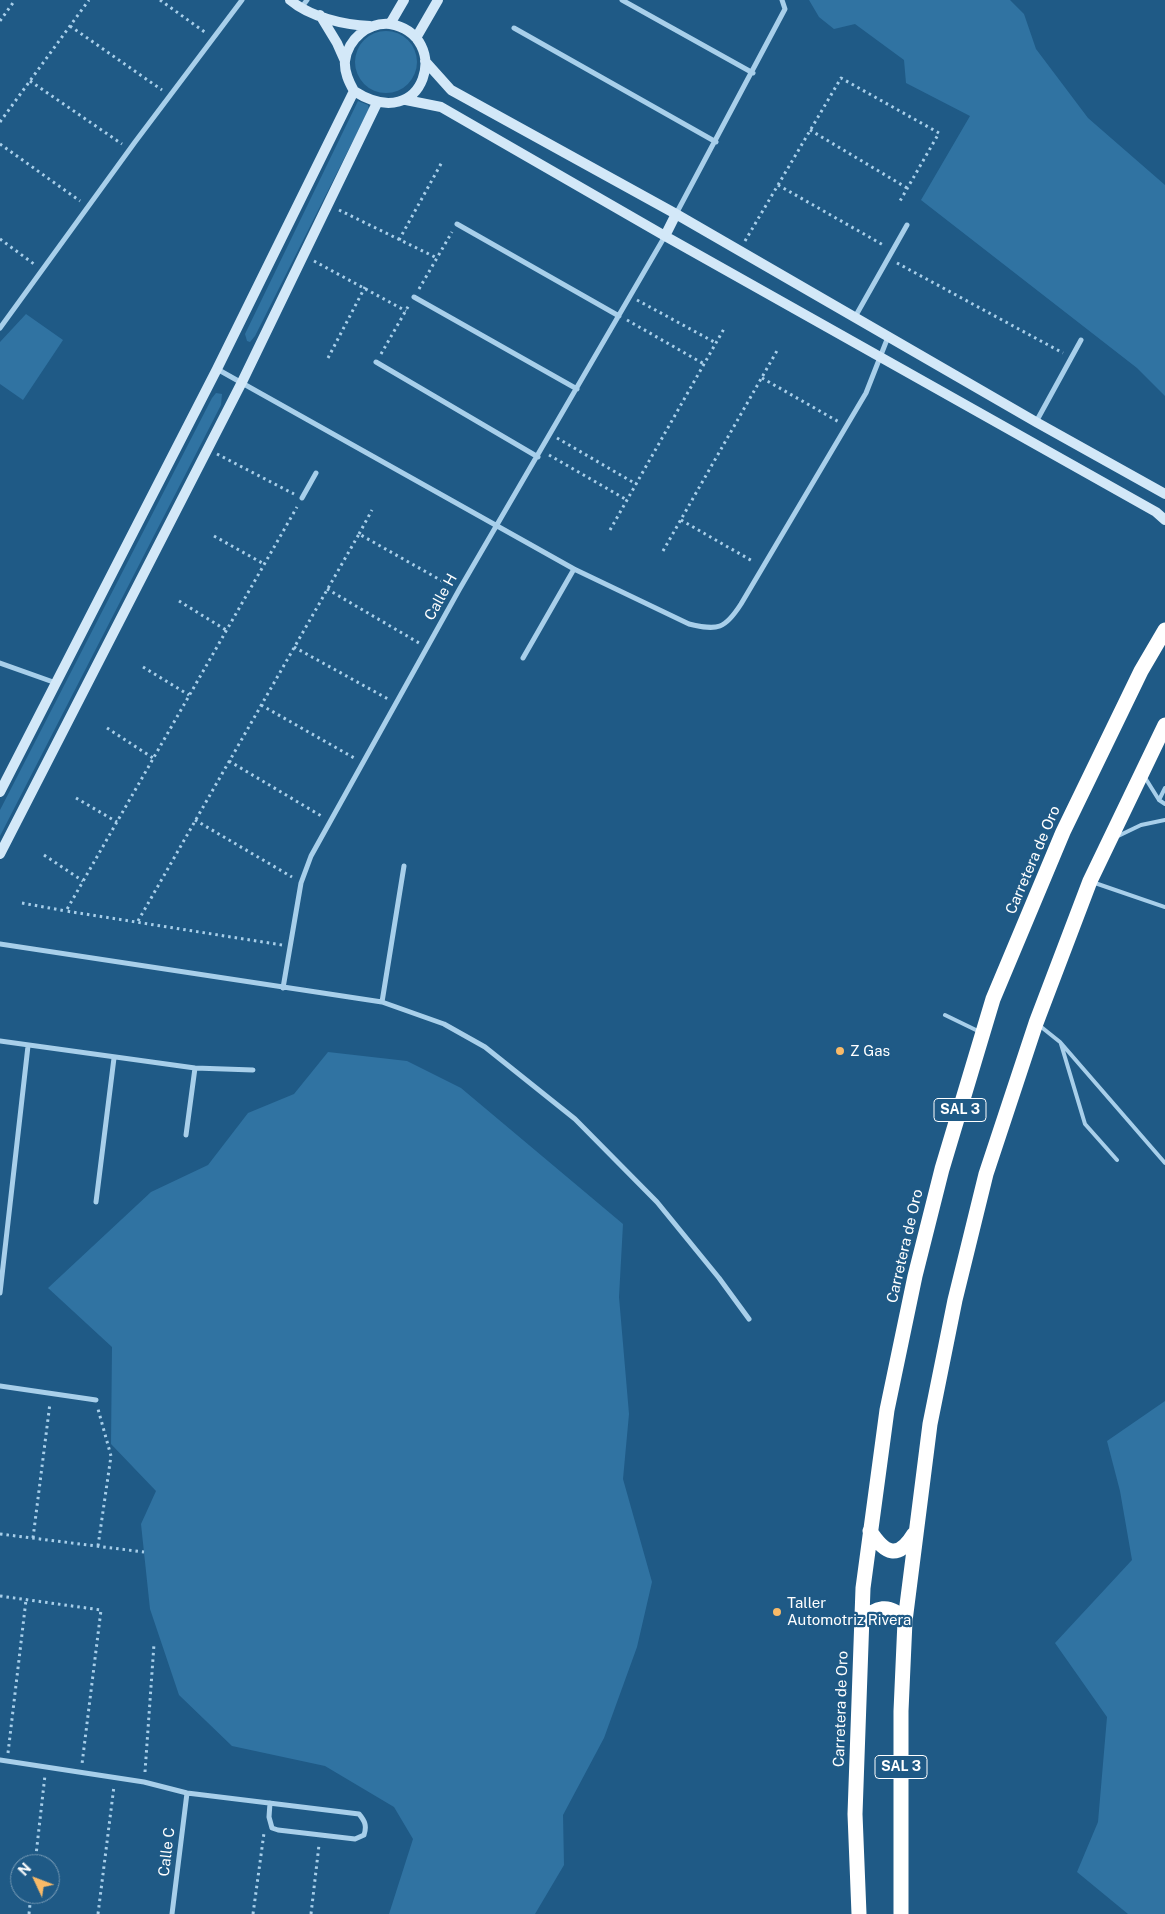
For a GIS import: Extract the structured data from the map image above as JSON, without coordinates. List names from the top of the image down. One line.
{"streets":{"highway":["Carretera de Oro","SAL 3"],"street":["Calle H","Calle C"]},"places":["Z Gas","Taller Automotriz Rivera"],"north":"top left"}
